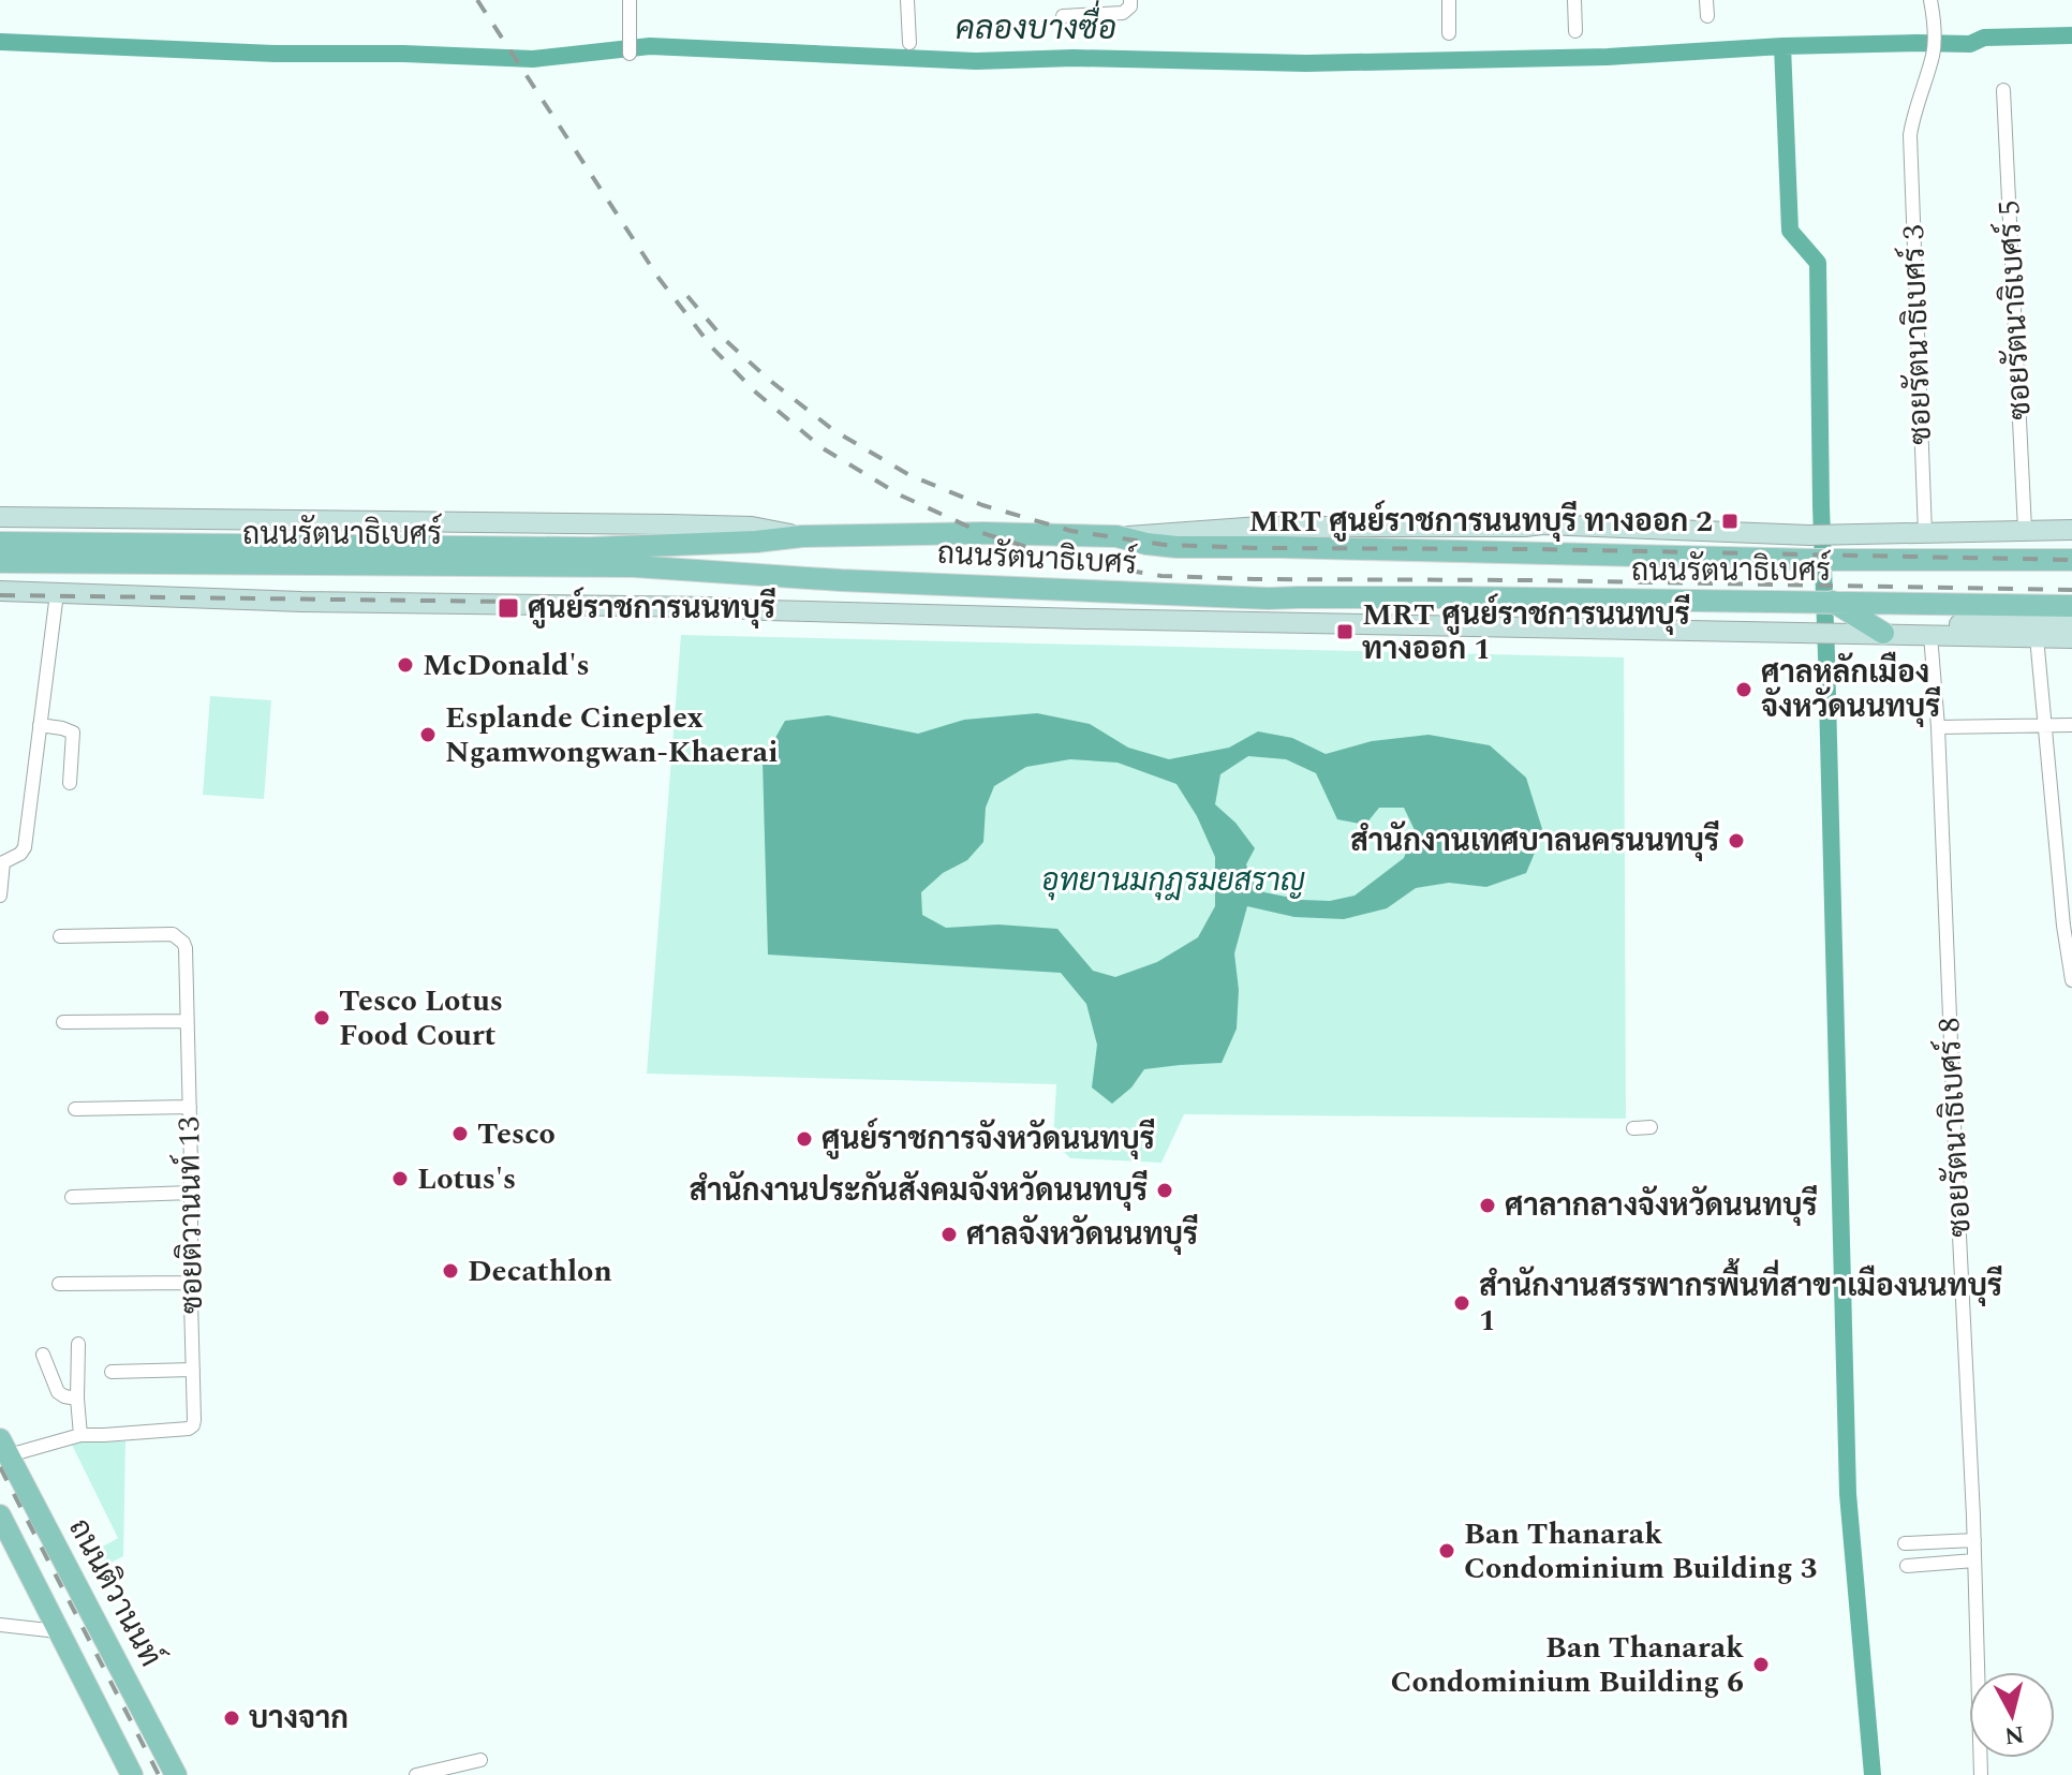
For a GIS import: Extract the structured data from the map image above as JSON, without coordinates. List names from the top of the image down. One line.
{"streets":{"main road":["ถนนรัตนาธิเบศร์","ถนนติวานนท์"],"street":["ซอยรัตนาธิเบศร์ 5","ซอยรัตนาธิเบศร์ 3","ซอยรัตนาธิเบศร์ 8","ซอยติวานนท์ 13"]},"crossings":[["ซอยรัตนาธิเบศร์ 5","ถนนรัตนาธิเบศร์"],["ซอยรัตนาธิเบศร์ 3","ถนนรัตนาธิเบศร์"],["ถนนรัตนาธิเบศร์","ซอยรัตนาธิเบศร์ 8"],["ซอยติวานนท์ 13","ถนนติวานนท์"]],"water":["คลองบางซื่อ"],"parks":["อุทยานมกุฎรมยสราญ"],"places":{"transit":["MRT ศูนย์ราชการนนทบุรี ทางออก 2","ศูนย์ราชการนนทบุรี","MRT ศูนย์ราชการนนทบุรี ทางออก 1"],"other":["McDonald's","ศาลหลักเมือง จังหวัดนนทบุรี","Esplande Cineplex Ngamwongwan-Khaerai","สำนักงานเทศบาลนครนนทบุรี","Tesco Lotus Food Court","Tesco","ศูนย์ราชการจังหวัดนนทบุรี","Lotus's","สำนักงานประกันสังคมจังหวัดนนทบุรี","ศาลากลางจังหวัดนนทบุรี","ศาลจังหวัดนนทบุรี","Decathlon","สำนักงานสรรพากรพื้นที่สาขาเมืองนนทบุรี 1","Ban Thanarak Condominium Building 3","Ban Thanarak Condominium Building 6","บางจาก"]},"north":"bottom"}
